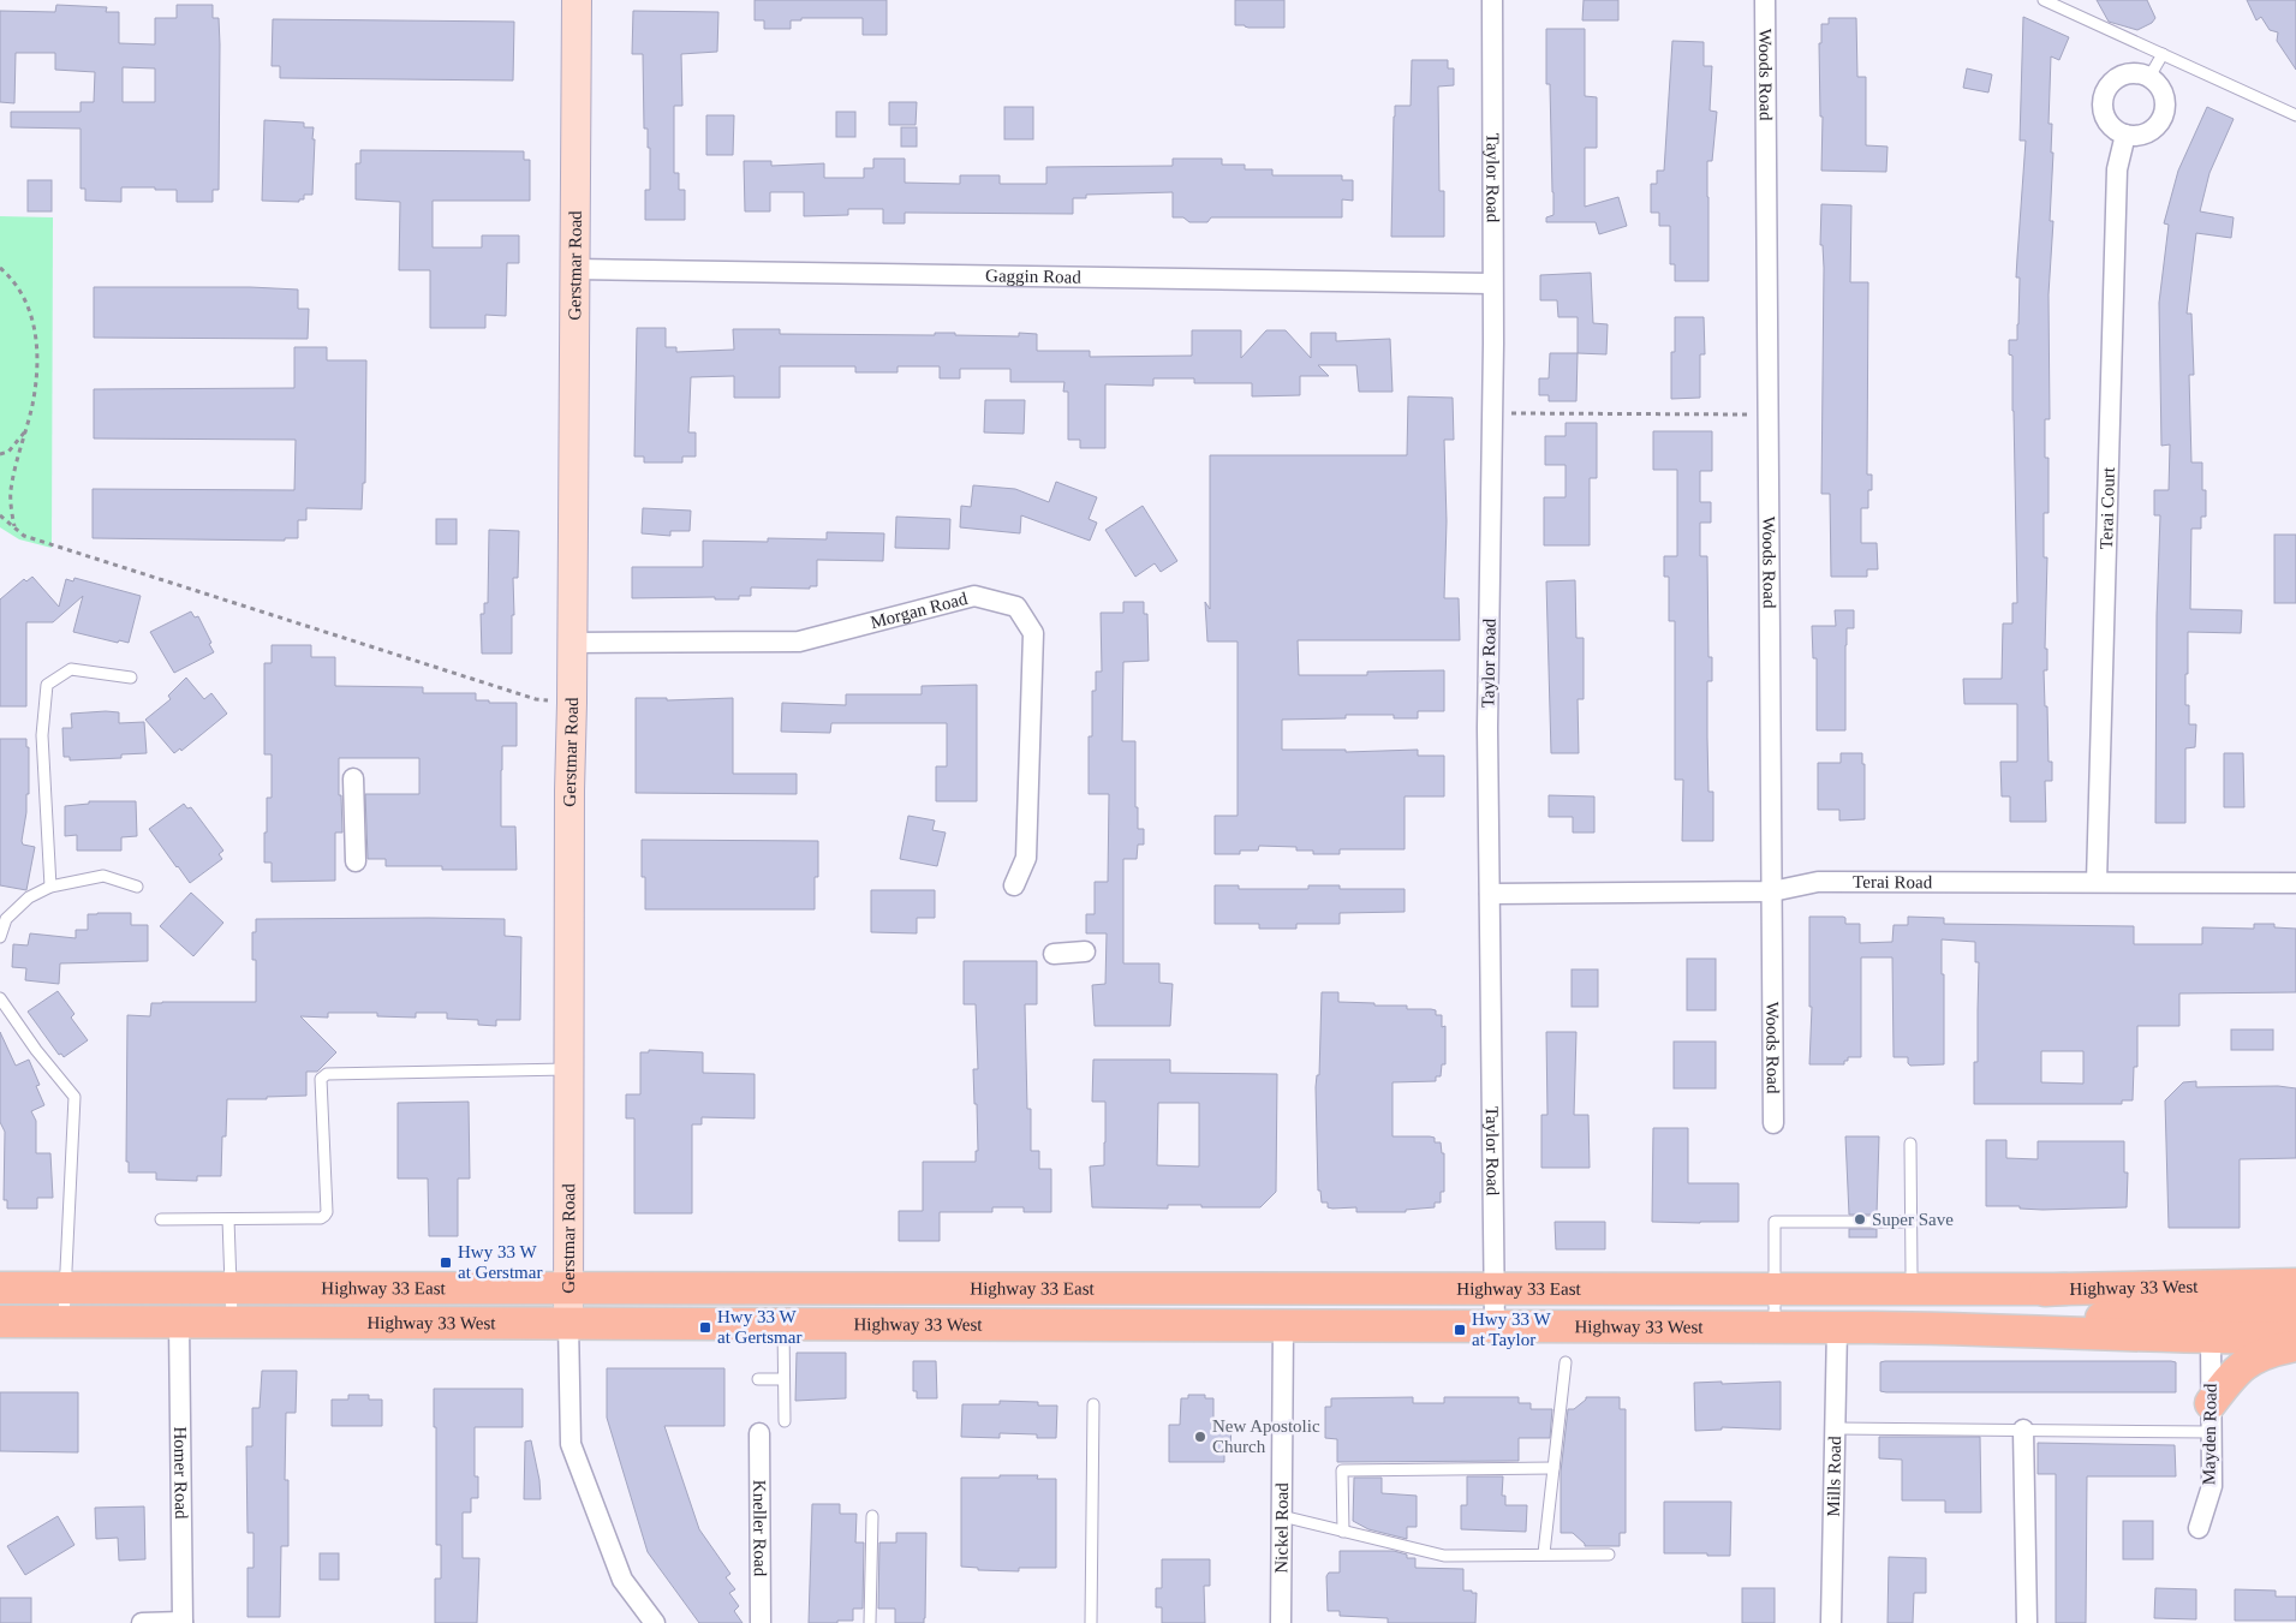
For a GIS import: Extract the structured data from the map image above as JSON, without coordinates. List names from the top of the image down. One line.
{"streets":{"main road":["Highway 33 East","Highway 33 West"],"street":["Woods Road","Taylor Road","Gerstmar Road","Gaggin Road","Terai Court","Morgan Road","Terai Road","Mayden Road","Homer Road","Mills Road","Kneller Road","Nickel Road"]},"crossings":[["Woods Road","Terai Road"],["Taylor Road","Gaggin Road"],["Taylor Road","Terai Road"],["Taylor Road","Highway 33 East"],["Taylor Road","Highway 33 West"],["Gerstmar Road","Gaggin Road"],["Gerstmar Road","Morgan Road"],["Gerstmar Road","Highway 33 East"],["Gerstmar Road","Highway 33 West"],["Terai Court","Terai Road"],["Highway 33 East","Highway 33 West"],["Highway 33 West","Mayden Road"],["Highway 33 West","Homer Road"],["Highway 33 West","Mills Road"],["Highway 33 West","Nickel Road"]],"places":{"other":["Super Save","New Apostolic Church"],"transit":["Hwy 33 W at Gerstmar","Hwy 33 W at Gertsmar","Hwy 33 W at Taylor"]}}
